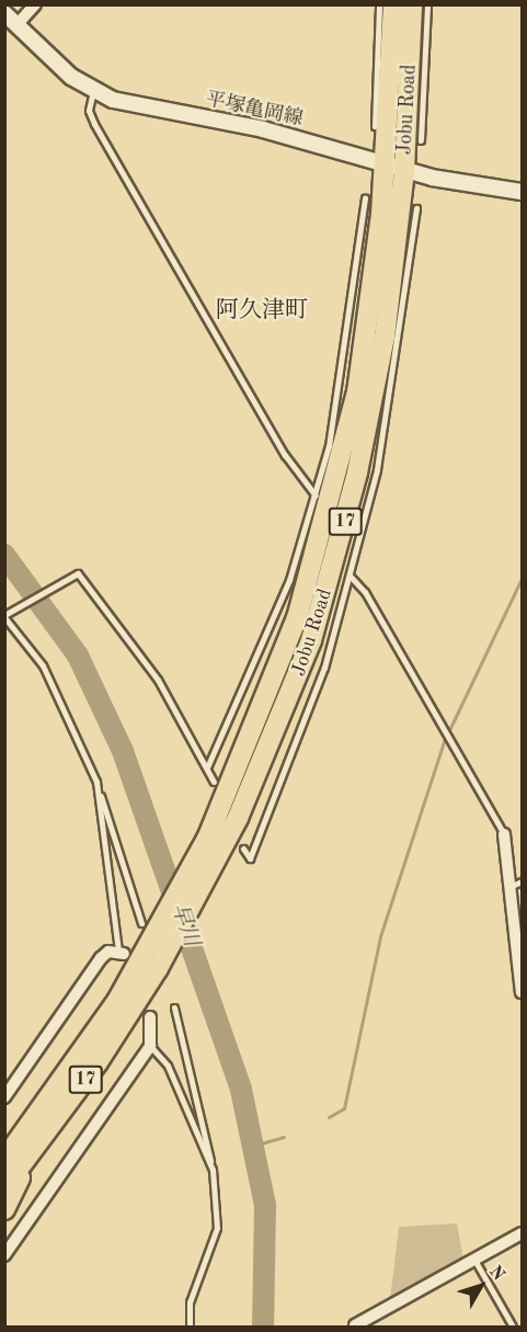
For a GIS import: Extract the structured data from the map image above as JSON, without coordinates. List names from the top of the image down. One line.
{"streets":{"highway":["Jobu Road","17"],"main road":["平塚亀岡線"]},"crossings":[["平塚亀岡線","Jobu Road"]],"districts":["阿久津町"],"water":["早川"],"north":"top right"}
